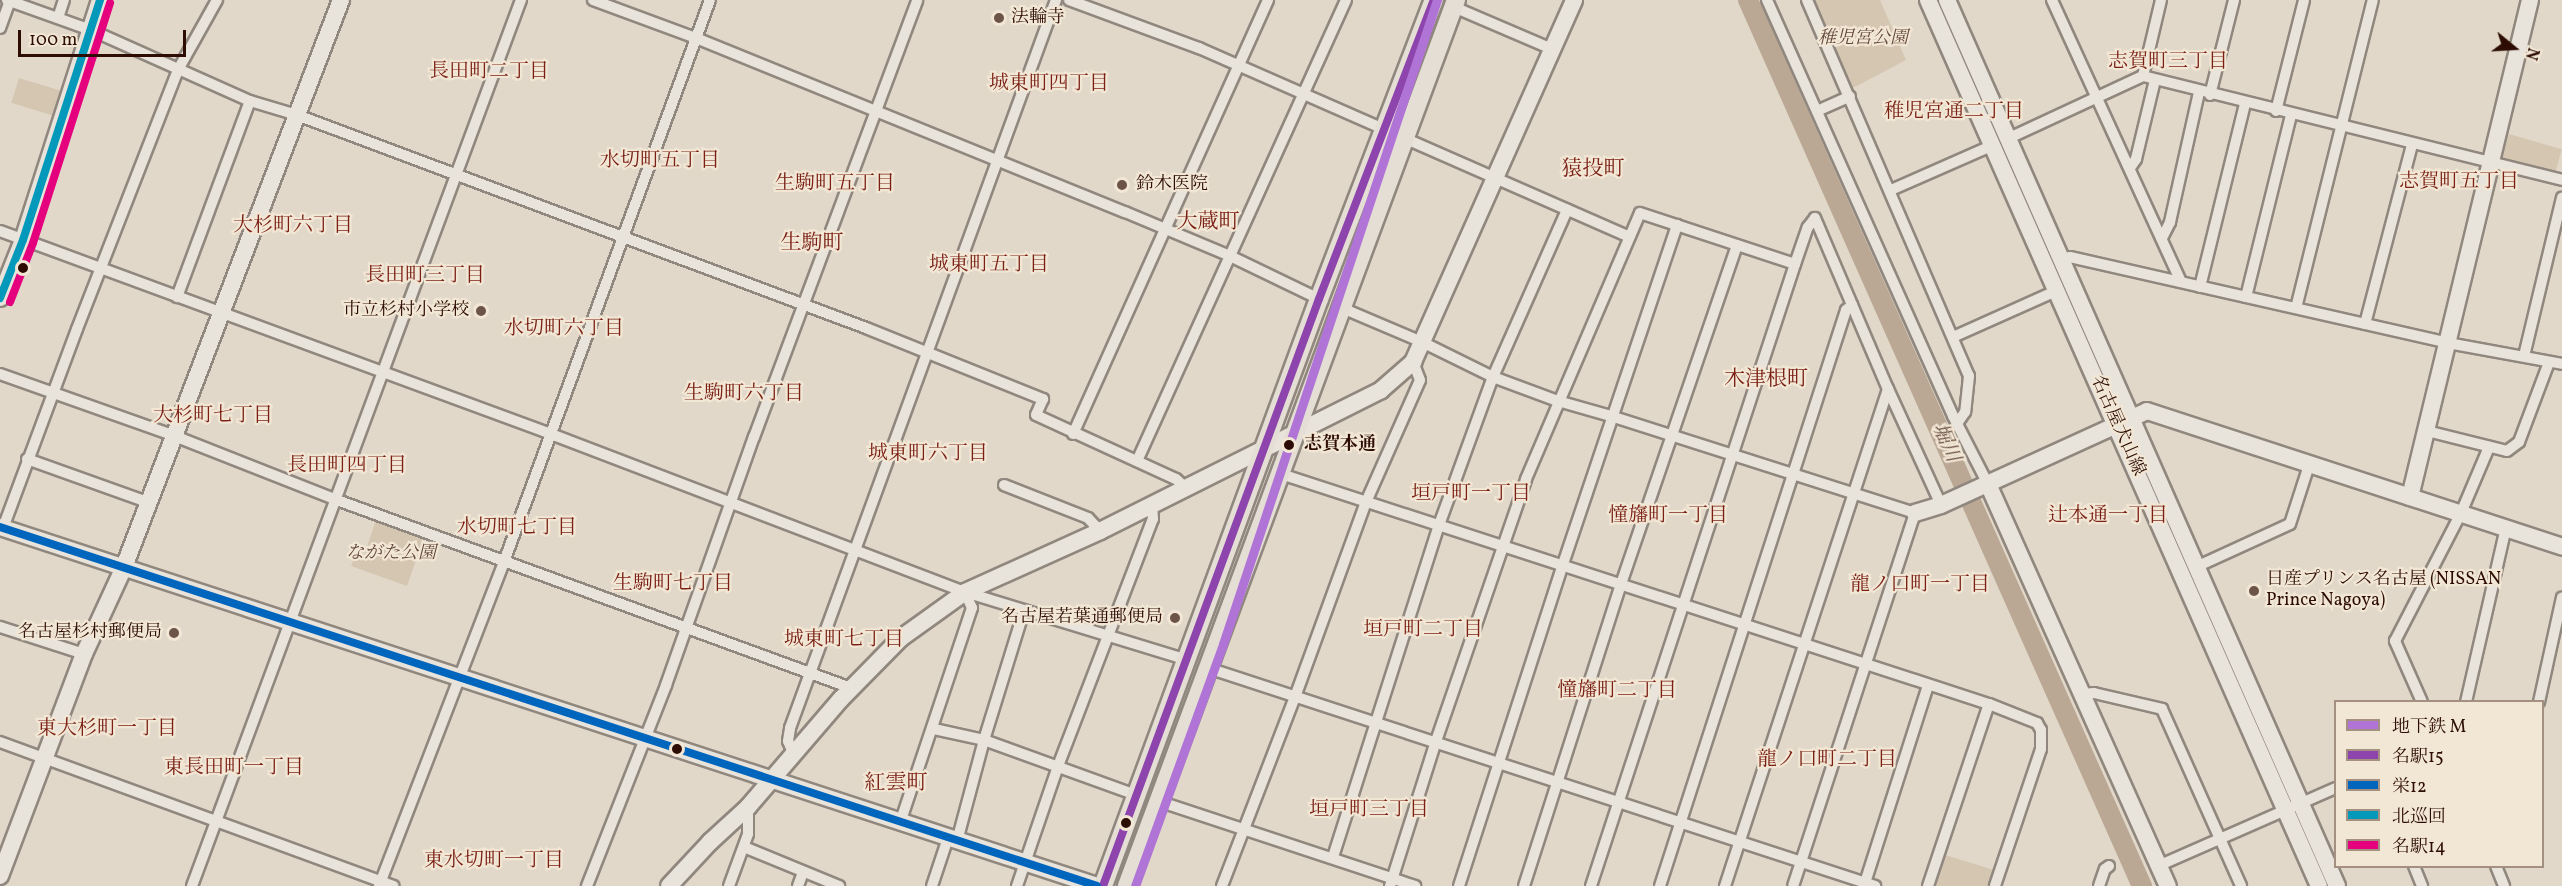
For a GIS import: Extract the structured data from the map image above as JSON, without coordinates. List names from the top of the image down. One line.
{"streets":{"street":["名古屋犬山線"]},"districts":["志賀町三丁目","長田町二丁目","城東町四丁目","稚児宮通二丁目","水切町五丁目","猿投町","志賀町五丁目","生駒町五丁目","大蔵町","大杉町六丁目","生駒町","城東町五丁目","長田町三丁目","水切町六丁目","木津根町","生駒町六丁目","大杉町七丁目","城東町六丁目","長田町四丁目","垣戸町一丁目","憧旛町一丁目","辻本通一丁目","水切町七丁目","生駒町七丁目","龍ノ口町一丁目","垣戸町二丁目","城東町七丁目","憧旛町二丁目","東大杉町一丁目","龍ノ口町二丁目","東長田町一丁目","紅雲町","垣戸町三丁目","東水切町一丁目"],"water":["堀川"],"parks":["稚児宮公園","ながた公園"],"places":["法輪寺","鈴木医院","市立杉村小学校","志賀本通","日産プリンス名古屋 (NISSAN Prince Nagoya)","名古屋若葉通郵便局","名古屋杉村郵便局"],"lines":["metro line M","transit line 名駅15","transit line 北巡回","transit line 名駅14","transit line 栄12"],"legend":["地下鉄 M","名駅15","栄12","北巡回","名駅14"],"scale_bar":"100 m","north":"right"}
